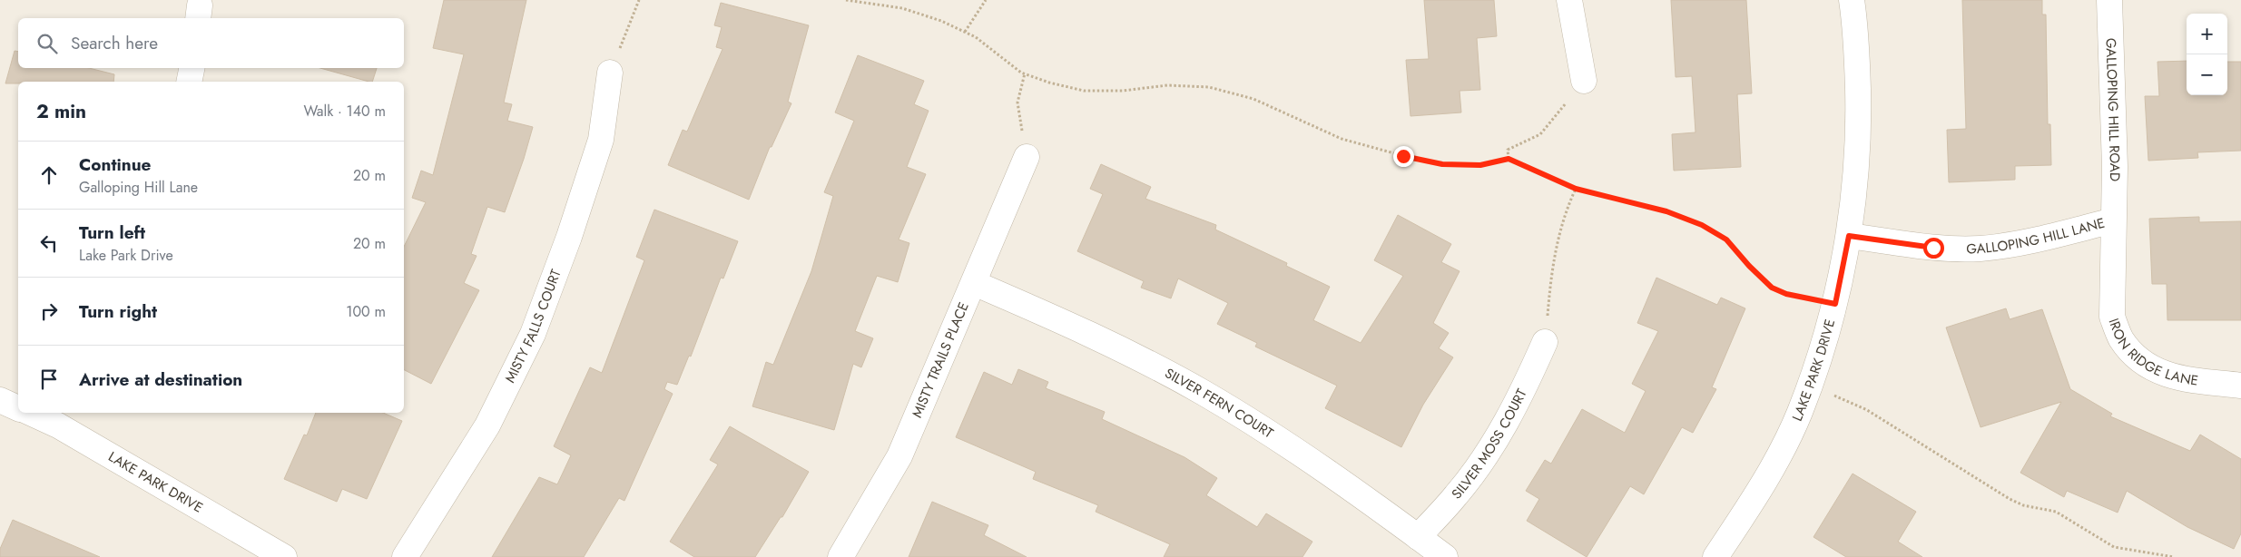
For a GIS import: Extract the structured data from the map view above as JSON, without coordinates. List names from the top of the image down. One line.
{"streets":{"street":["GALLOPING HILL ROAD","GALLOPING HILL LANE","MISTY FALLS COURT","IRON RIDGE LANE","MISTY TRAILS PLACE","LAKE PARK DRIVE","SILVER FERN COURT","SILVER MOSS COURT"]},"crossings":[["GALLOPING HILL ROAD","GALLOPING HILL LANE"],["GALLOPING HILL ROAD","IRON RIDGE LANE"],["GALLOPING HILL LANE","IRON RIDGE LANE"],["GALLOPING HILL LANE","LAKE PARK DRIVE"],["MISTY TRAILS PLACE","SILVER FERN COURT"],["SILVER FERN COURT","SILVER MOSS COURT"]],"page":{"map_buttons":["+","−"],"search":"Search here","heading":["2 min","Walk · 140 m"],"list":[["Continue","Galloping Hill Lane","20 m"],["Turn left","Lake Park Drive","20 m"],["Turn right","100 m"],"Arrive at destination"]}}
